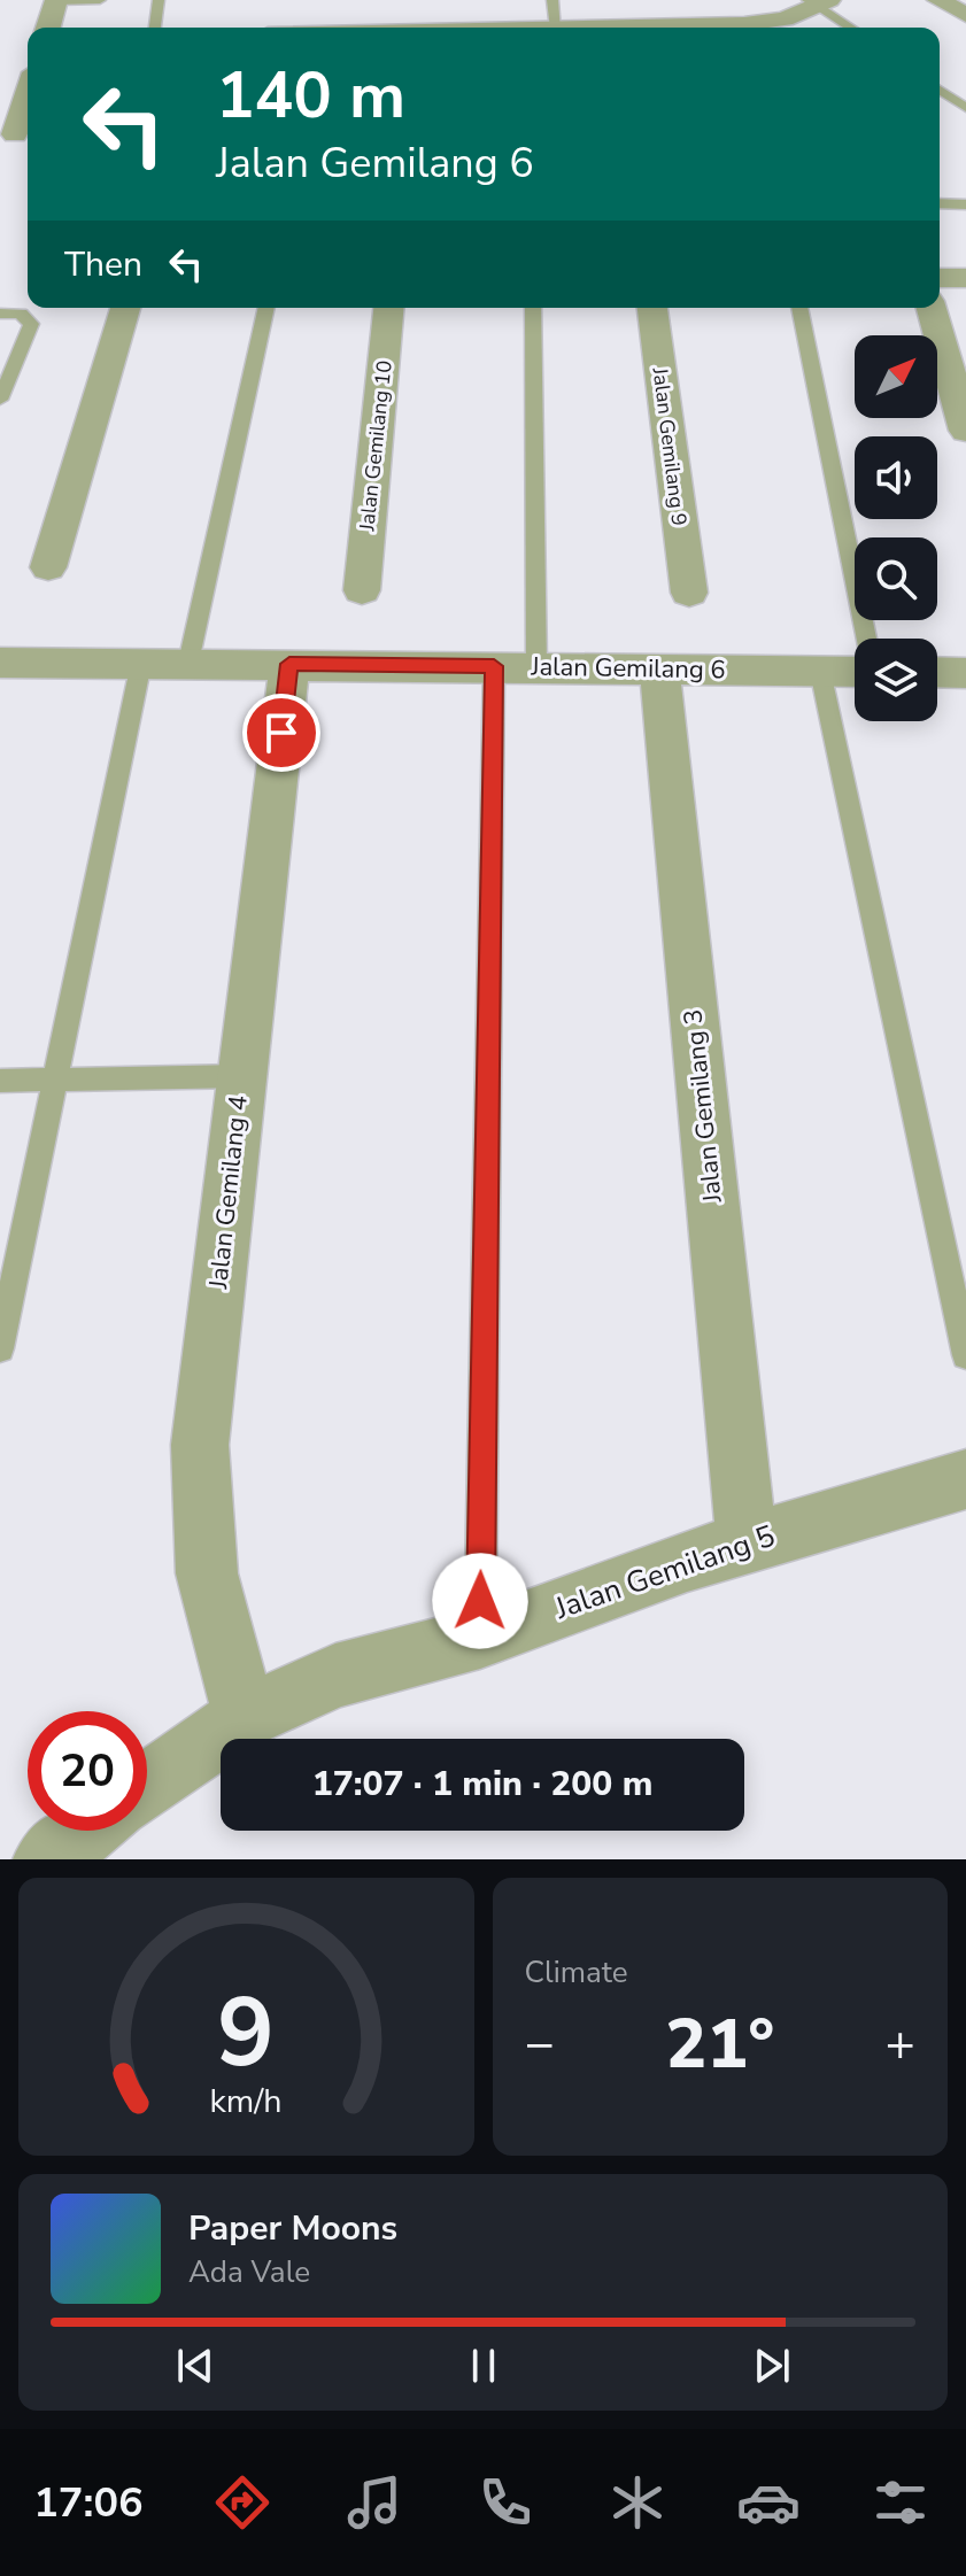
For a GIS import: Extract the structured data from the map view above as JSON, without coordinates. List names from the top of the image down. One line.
{"streets":{"street":["Jalan Gemilang 10","Jalan Gemilang 9","Jalan Gemilang 6","Jalan Gemilang 3","Jalan Gemilang 4","Jalan Gemilang 5"]},"crossings":[["Jalan Gemilang 6","Jalan Gemilang 3"],["Jalan Gemilang 6","Jalan Gemilang 4"],["Jalan Gemilang 3","Jalan Gemilang 5"],["Jalan Gemilang 4","Jalan Gemilang 5"]],"north":"top right","page":{"turn":["140 m","Jalan Gemilang 6"],"then":"Then","limit":"20","trip":"17:07 · 1 min · 200 m","tile":"Climate","heat":["−","21°","+"],"song":["Paper Moons","Ada Vale"],"tabs":"17:06","gauge":["9","km/h"]}}
